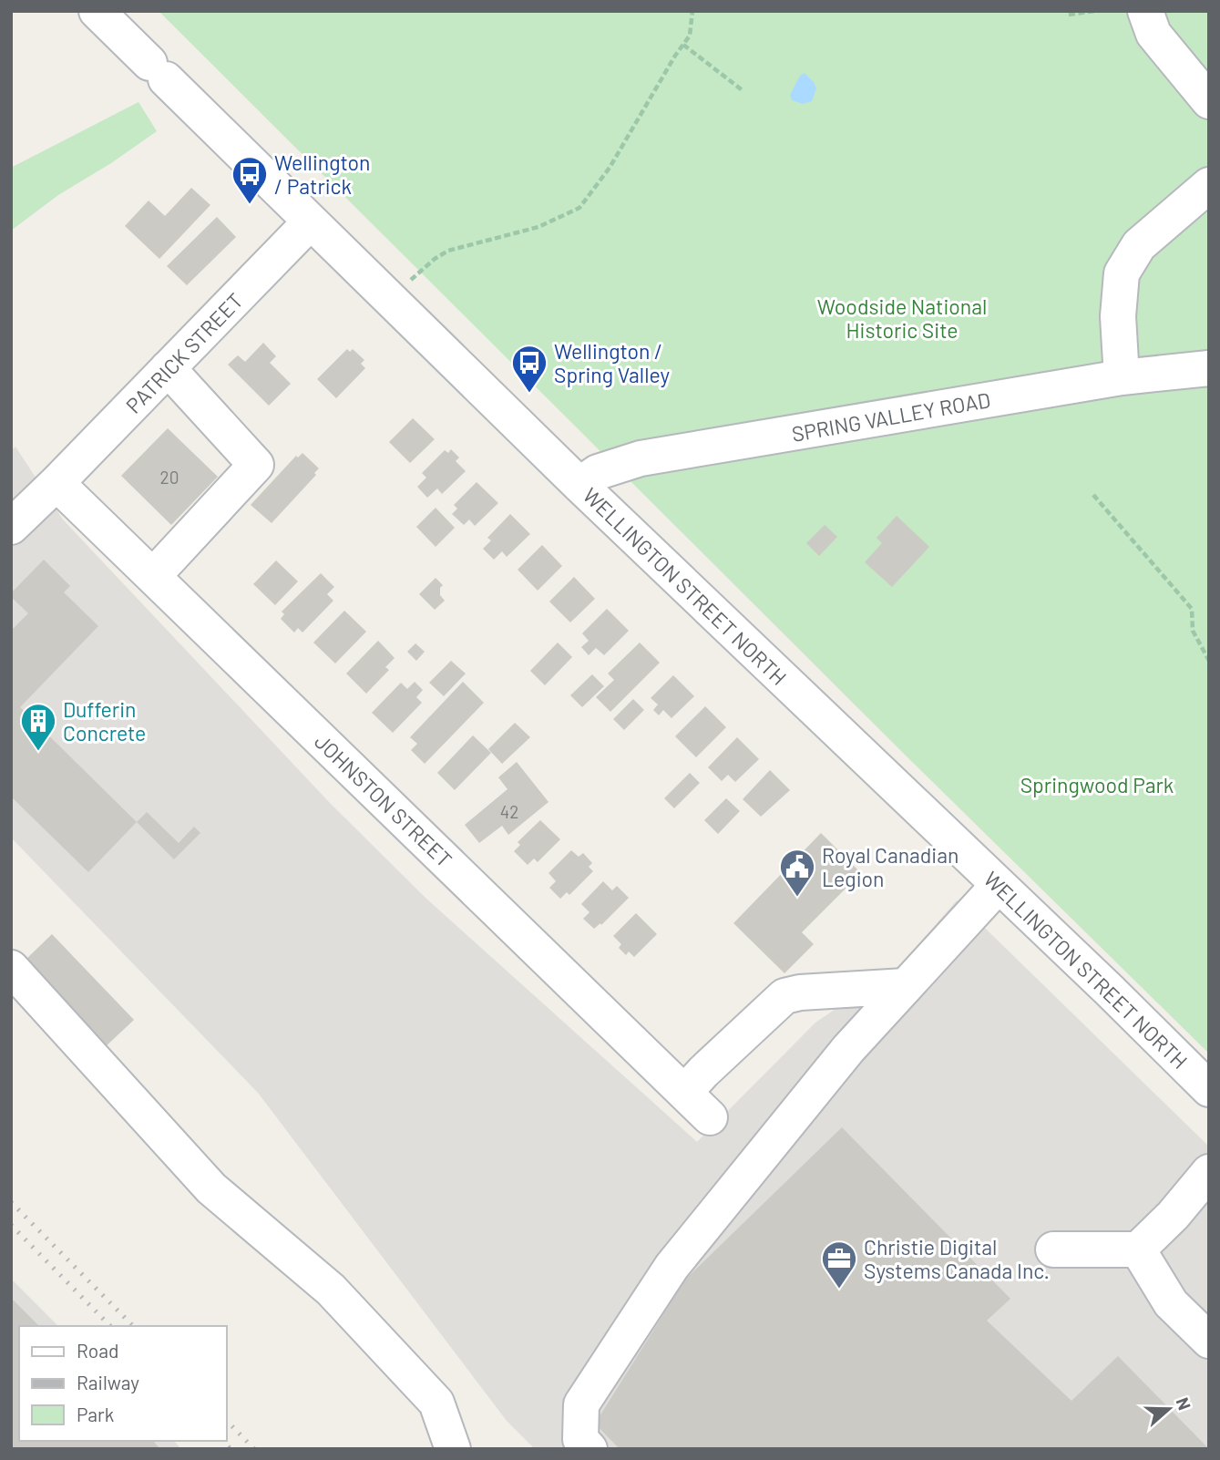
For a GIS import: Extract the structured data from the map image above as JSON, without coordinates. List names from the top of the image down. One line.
{"streets":{"street":["PATRICK STREET","SPRING VALLEY ROAD","WELLINGTON STREET NORTH","JOHNSTON STREET"]},"crossings":[["PATRICK STREET","WELLINGTON STREET NORTH"],["PATRICK STREET","JOHNSTON STREET"],["SPRING VALLEY ROAD","WELLINGTON STREET NORTH"]],"parks":["Woodside National Historic Site","Springwood Park"],"places":{"bus stop":["Wellington / Patrick","Wellington / Spring Valley"],"building":["Dufferin Concrete"],"public building":["Royal Canadian Legion"],"office":["Christie Digital Systems Canada Inc."]},"house_numbers":["20","42"],"legend":["Road","Railway","Park"],"north":"right"}
